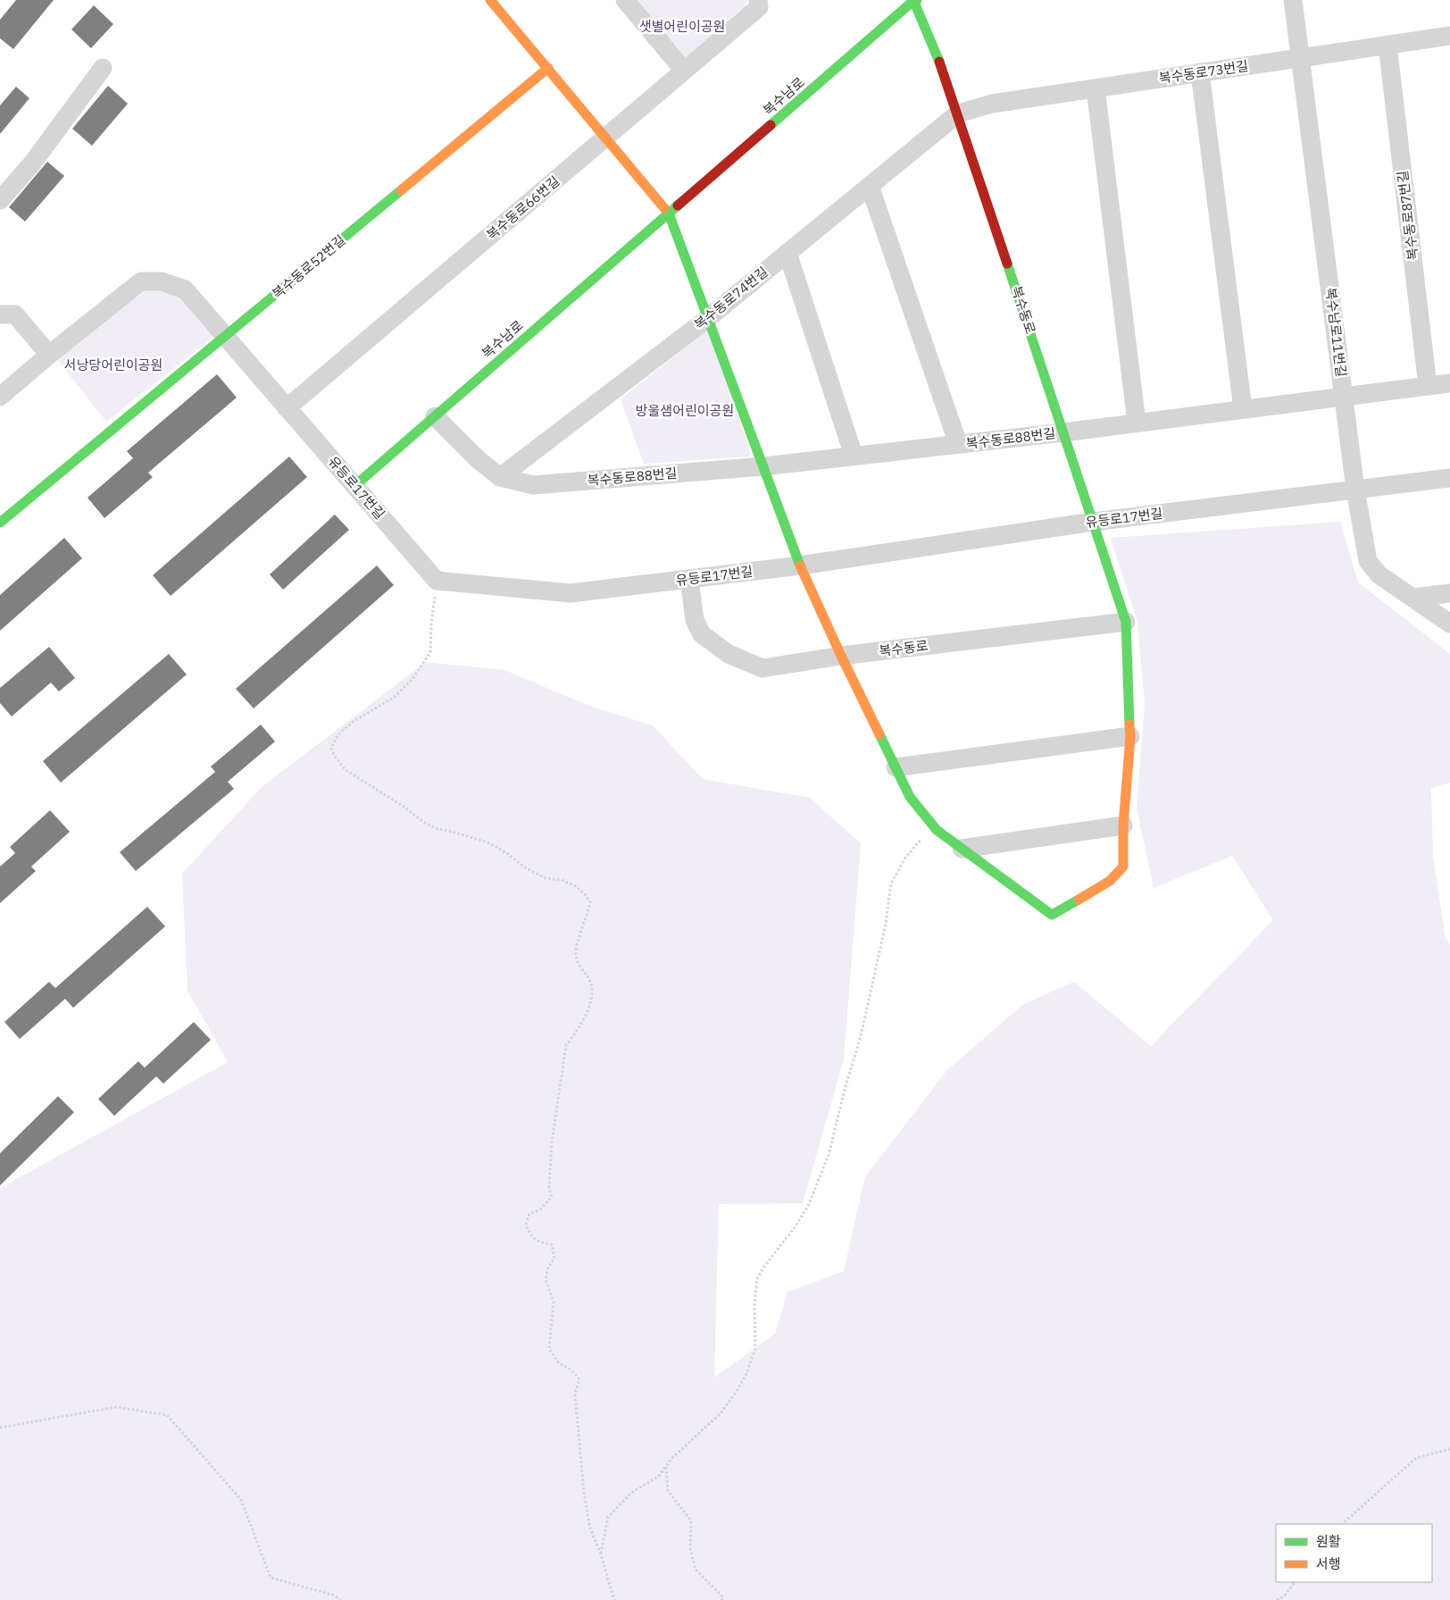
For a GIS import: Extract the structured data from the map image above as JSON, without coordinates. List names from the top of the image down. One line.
{"streets":{"street":["복수동로73번길","복수남로","복수동로66번길","복수동로87번길","복수동로52번길","복수동로74번길","복수동로","복수남로11번길","복수동로88번길","유등로17번길"]},"crossings":[["복수동로73번길","복수동로87번길"],["복수동로73번길","복수동로74번길"],["복수동로73번길","복수동로"],["복수동로73번길","복수남로11번길"],["복수남로","복수동로"],["복수남로","복수동로88번길"],["복수남로","유등로17번길"],["복수동로66번길","유등로17번길"],["복수동로52번길","유등로17번길"],["복수동로74번길","복수동로"],["복수동로74번길","복수동로88번길"],["복수동로","복수동로88번길"],["복수동로","유등로17번길"],["복수남로11번길","유등로17번길"]],"parks":["샛별어린이공원","서낭당어린이공원","방울샘어린이공원"],"legend":["원활","서행"]}
